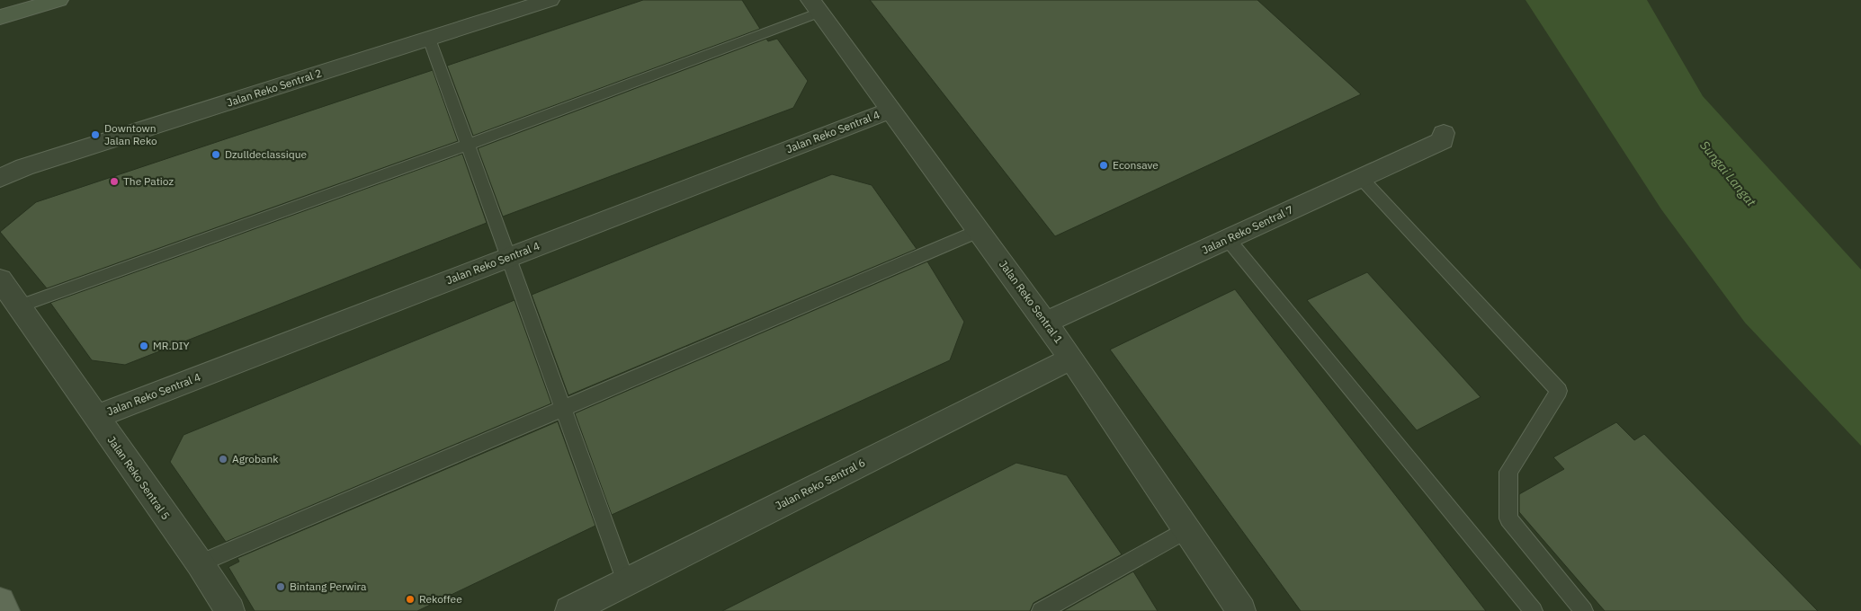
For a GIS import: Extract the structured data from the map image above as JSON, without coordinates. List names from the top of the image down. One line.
{"streets":{"street":["Jalan Reko Sentral 2","Jalan Reko Sentral 4","Jalan Reko Sentral 7","Jalan Reko Sentral 1","Jalan Reko Sentral 5","Jalan Reko Sentral 6"]},"crossings":[["Jalan Reko Sentral 4","Jalan Reko Sentral 1"],["Jalan Reko Sentral 4","Jalan Reko Sentral 5"],["Jalan Reko Sentral 7","Jalan Reko Sentral 1"],["Jalan Reko Sentral 1","Jalan Reko Sentral 6"]],"water":["Sungai Langat"],"places":["Downtown Jalan Reko","Dzulldeclassique","Econsave","The Patioz","MR.DIY","Agrobank","Bintang Perwira","Rekoffee"]}
